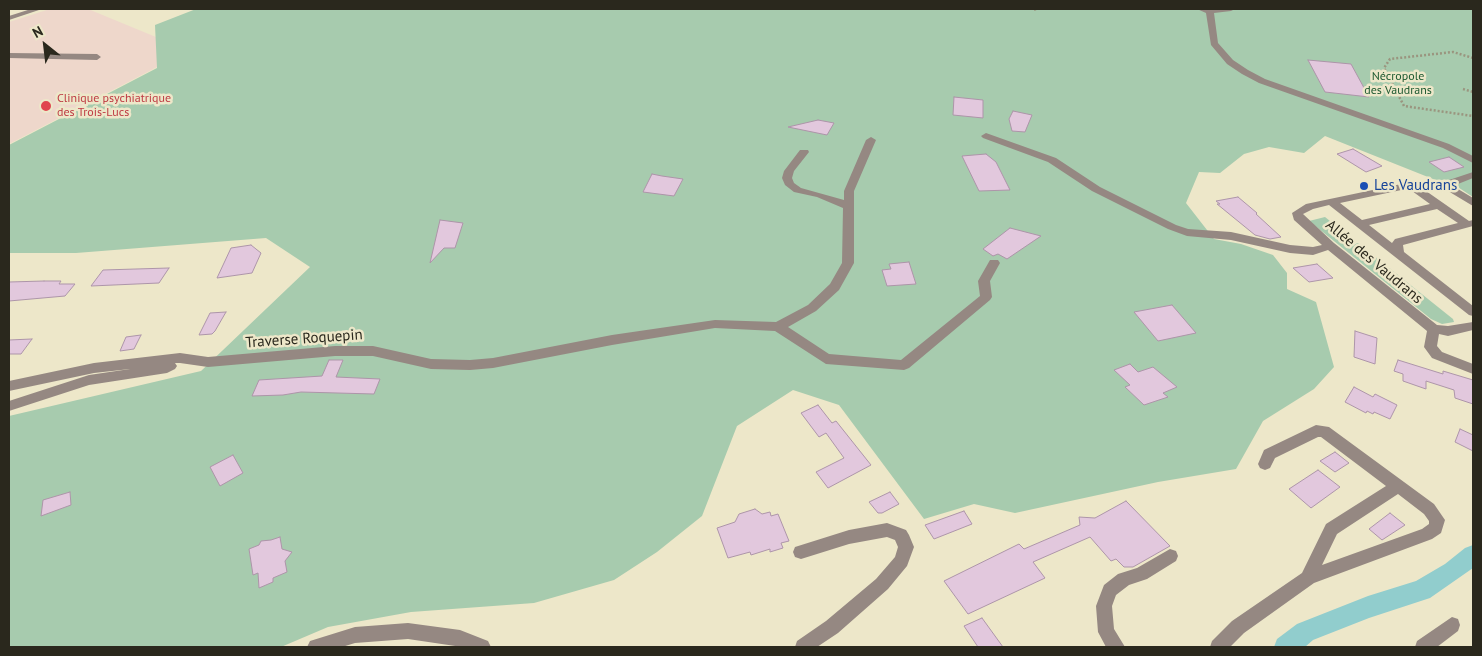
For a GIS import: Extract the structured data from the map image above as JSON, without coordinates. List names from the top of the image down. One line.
{"streets":{"street":["Allée des Vaudrans","Traverse Roquepin"]},"parks":["Nécropole des Vaudrans"],"places":["Clinique psychiatrique des Trois-Lucs","Les Vaudrans"],"north":"top left"}
